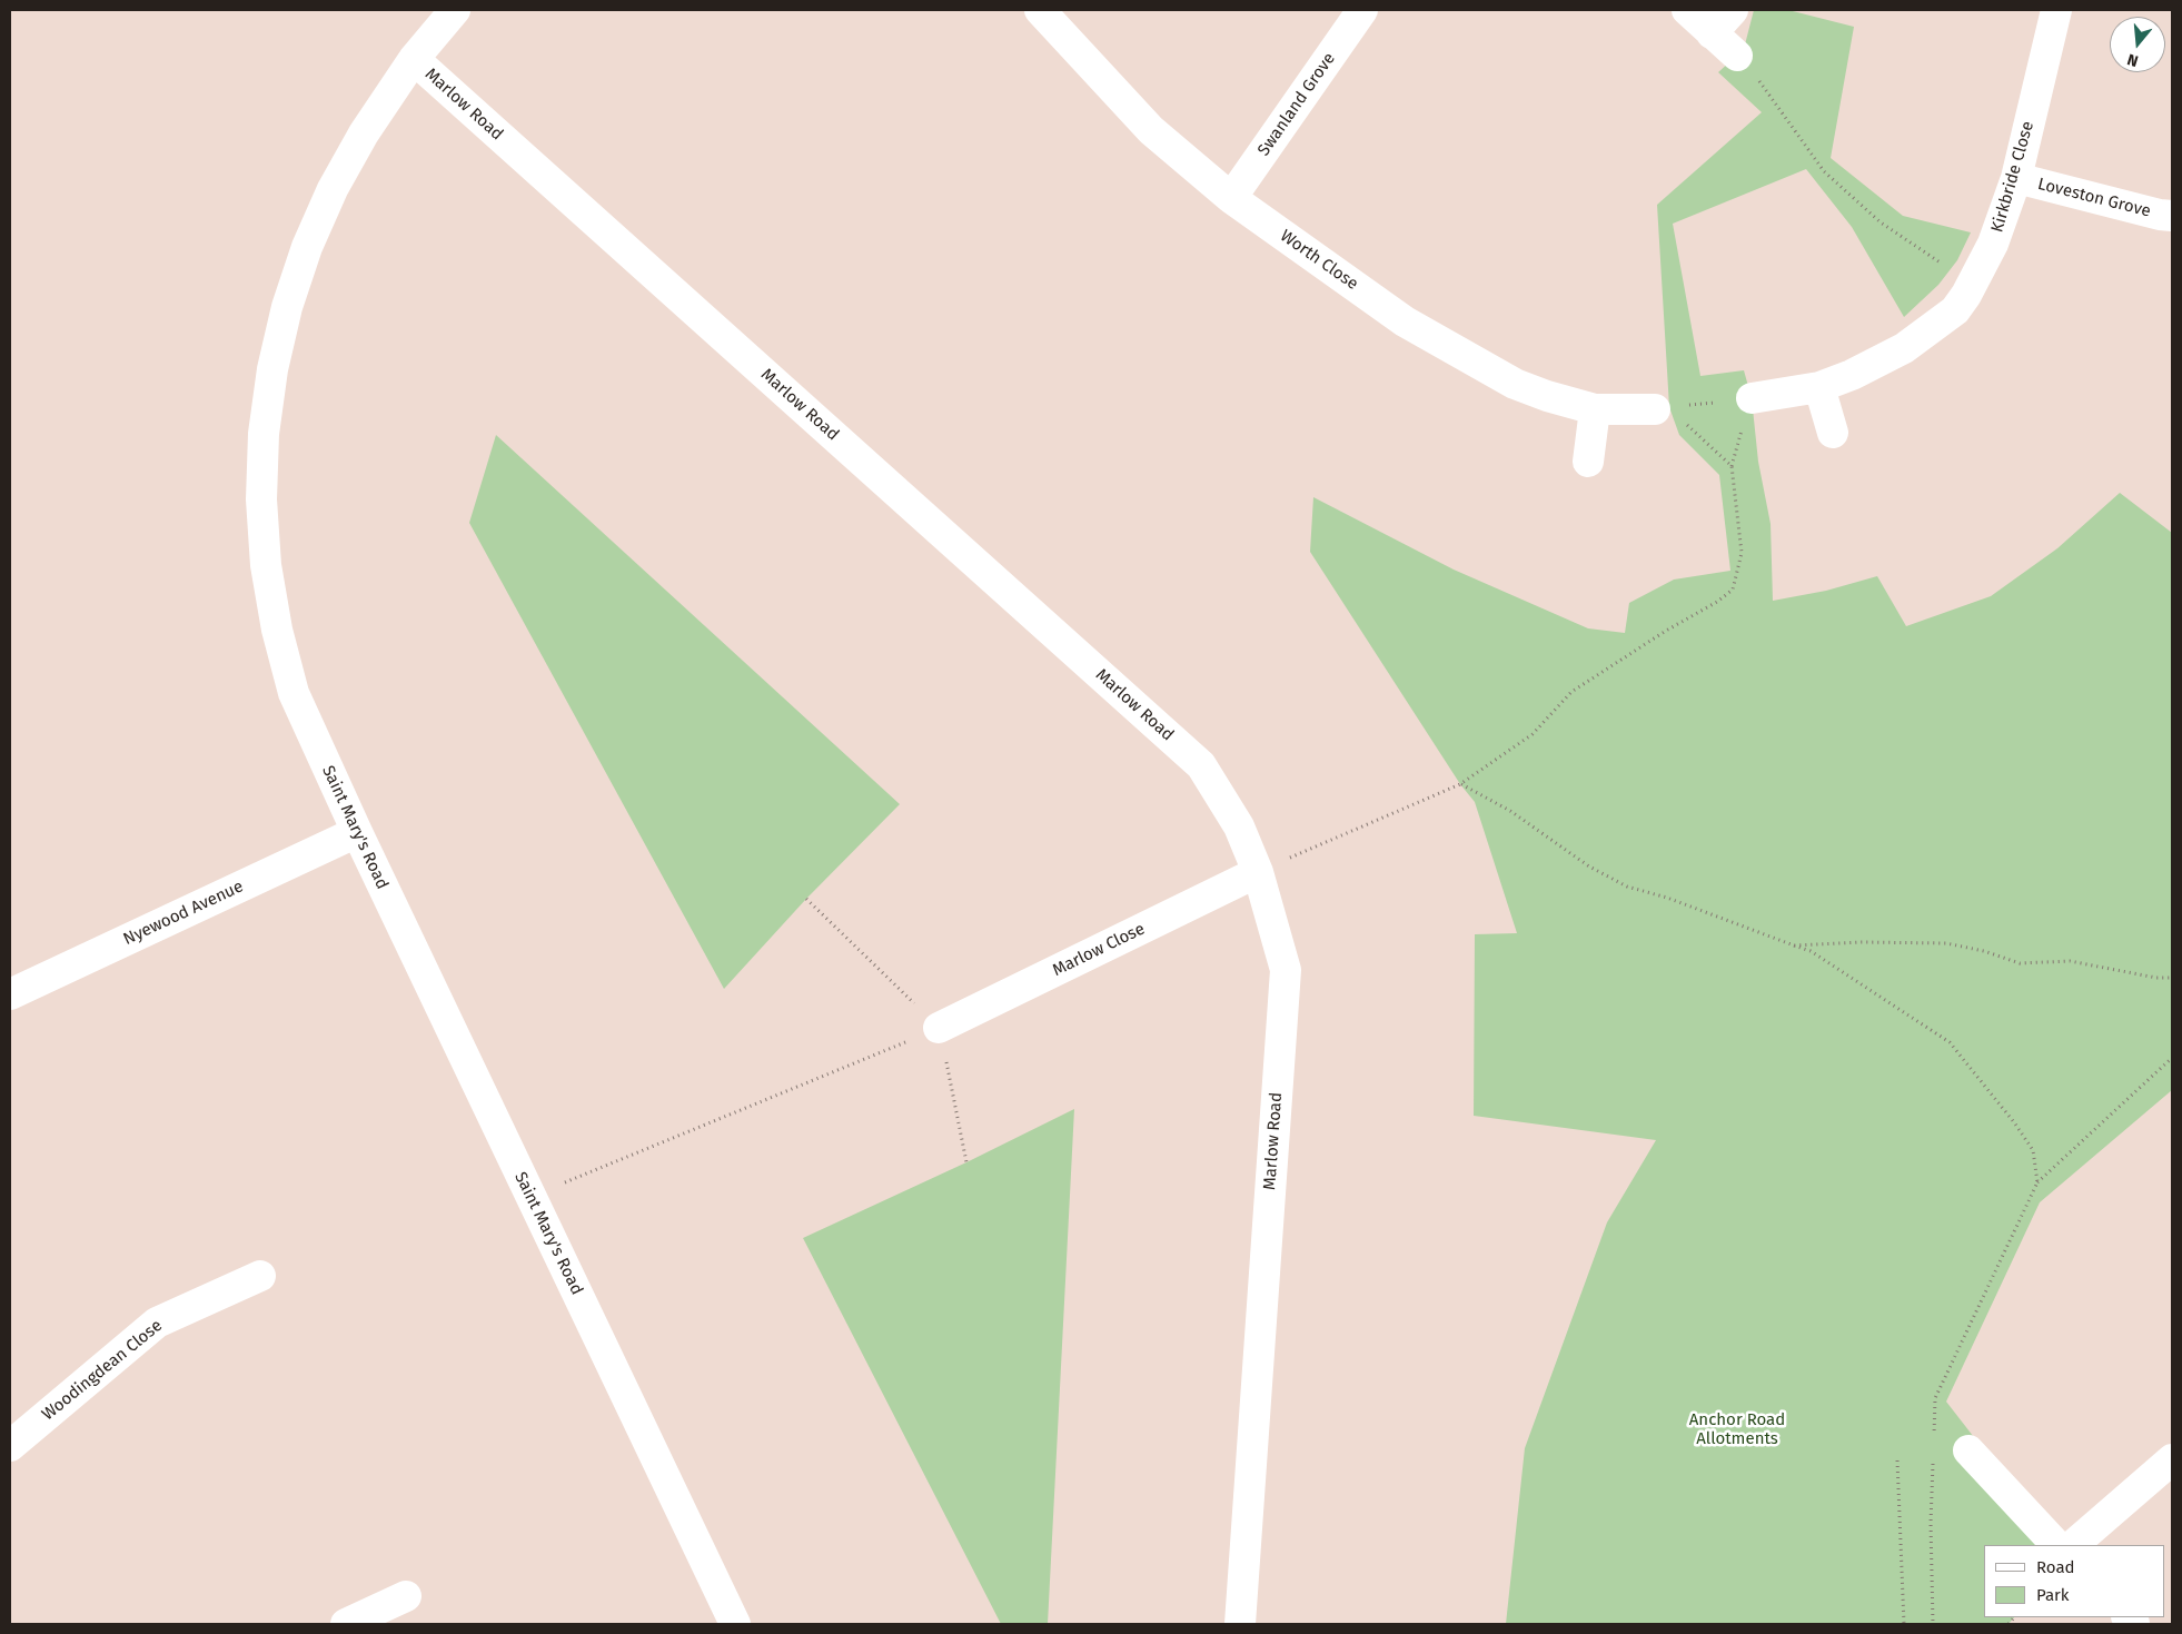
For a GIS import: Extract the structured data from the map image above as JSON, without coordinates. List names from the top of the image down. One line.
{"streets":{"street":["Marlow Road","Swanland Grove","Kirkbride Close","Loveston Grove","Worth Close","Saint Mary's Road","Nyewood Avenue","Marlow Close","Woodingdean Close"]},"crossings":[["Marlow Road","Saint Mary's Road"],["Marlow Road","Marlow Close"],["Swanland Grove","Worth Close"],["Kirkbride Close","Loveston Grove"],["Saint Mary's Road","Nyewood Avenue"]],"parks":["Anchor Road Allotments"],"legend":["Road","Park"],"north":"bottom"}
